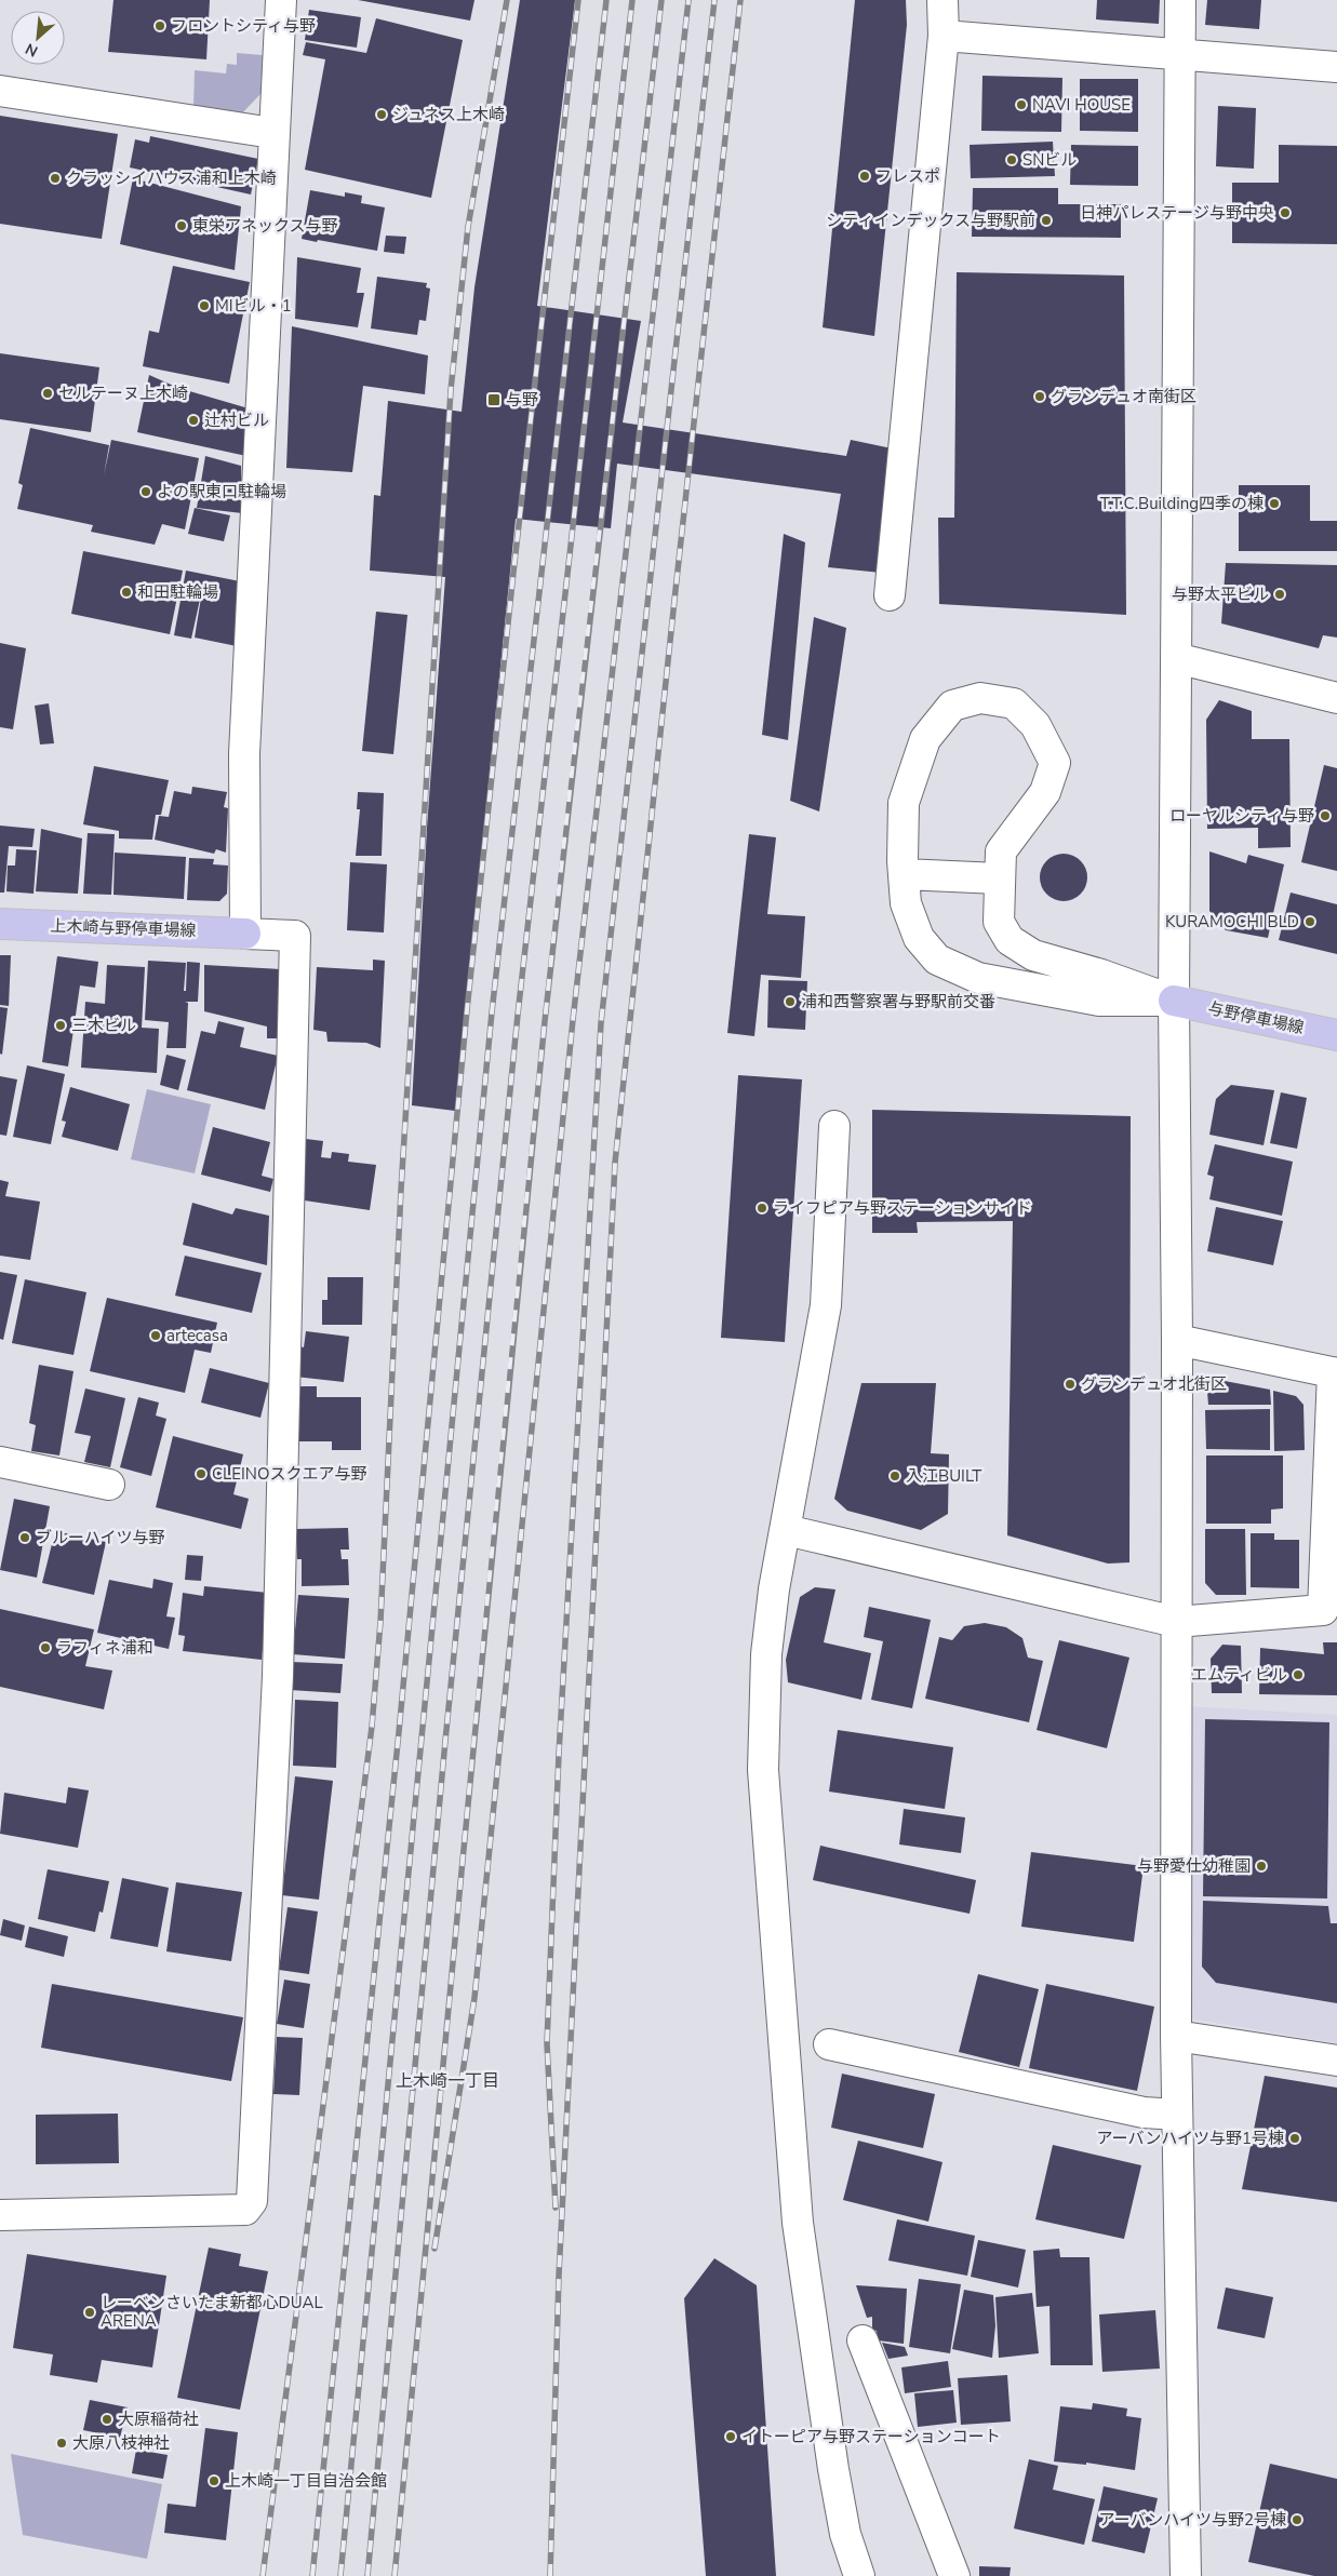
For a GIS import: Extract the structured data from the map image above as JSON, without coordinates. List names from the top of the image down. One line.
{"streets":{"main road":["上木崎与野停車場線","与野停車場線"]},"districts":["上木崎一丁目"],"places":{"other":["フロントシティ与野","NAVI HOUSE","ジュネス上木崎","SNビル","フレスポ","クラッシイハウス浦和上木崎","日神パレステージ与野中央","シティインデックス与野駅前","東栄アネックス与野","MIビル・1","セルテーヌ上木崎","グランデュオ南街区","辻村ビル","よの駅東口駐輪場","T.T.C.Building四季の棟","和田駐輪場","与野太平ビル","ローヤルシティ与野","KURAMOCHI BLD","浦和西警察署与野駅前交番","三木ビル","ライフピア与野ステーションサイド","artecasa","グランデュオ北街区","CLEINOスクエア与野","入江BUILT","ブルーハイツ与野","ラフィネ浦和","エムティビル","与野愛仕幼稚園","アーバンハイツ与野1号棟","レーベンさいたま新都心DUAL ARENA","大原稲荷社","イトーピア与野ステーションコート","大原八枝神社","上木崎一丁目自治会館","アーバンハイツ与野2号棟"],"transit":["与野"]},"north":"bottom left"}
